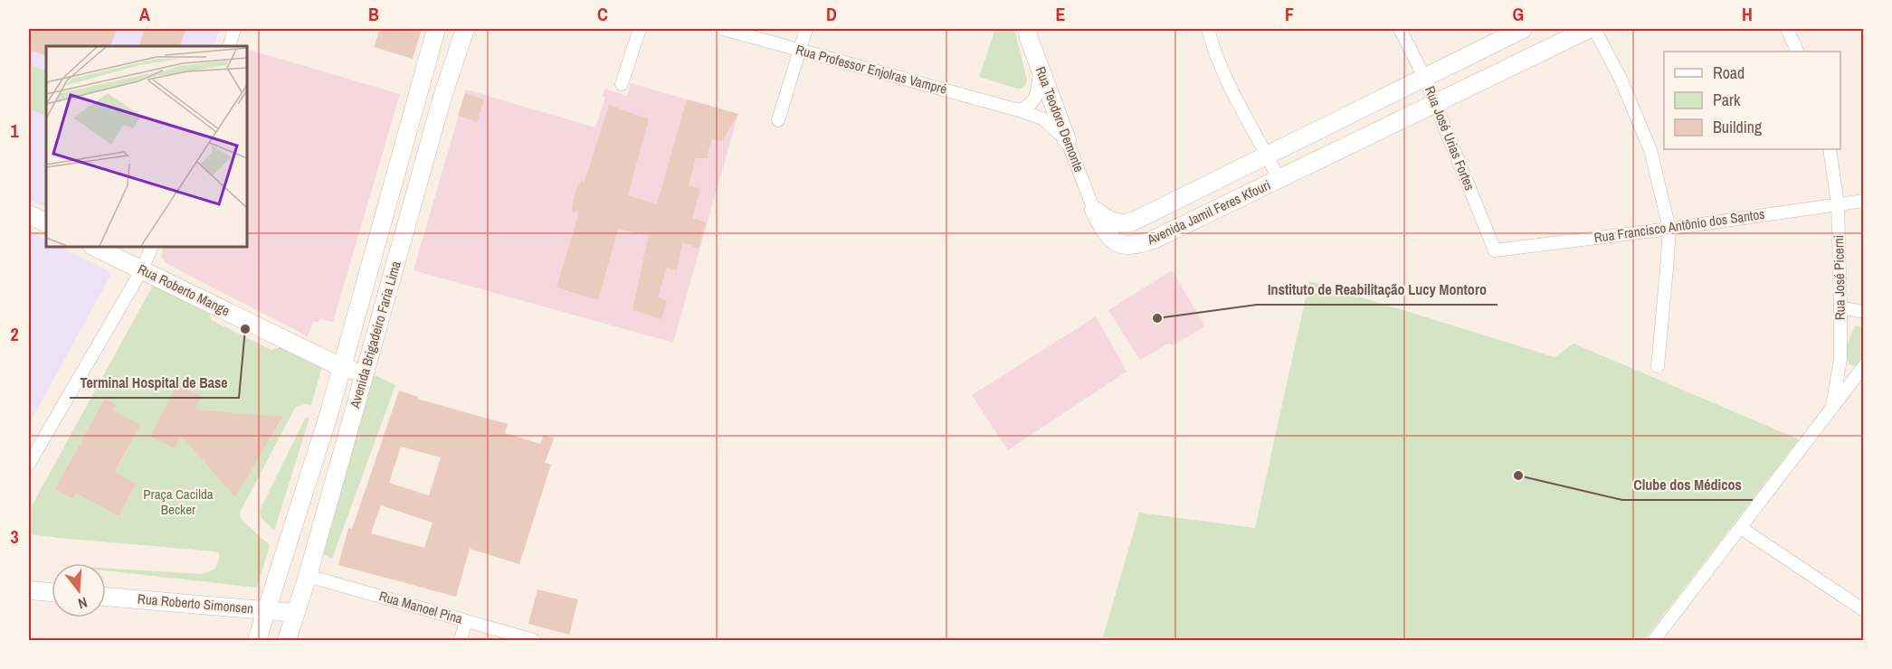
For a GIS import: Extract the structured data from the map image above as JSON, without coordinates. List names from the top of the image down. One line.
{"streets":{"street":["Rua Professor Enjolras Vampré","Rua Teodoro Demonte","Rua José Urias Fortes","Avenida Jamil Feres Kfouri","Rua Francisco Antônio dos Santos","Rua José Picerni","Rua Roberto Mange","Avenida Brigadeiro Faria Lima","Rua Roberto Simonsen","Rua Manoel Pina"]},"crossings":[["Rua Professor Enjolras Vampré","Rua Teodoro Demonte"],["Rua Teodoro Demonte","Avenida Jamil Feres Kfouri"],["Rua José Urias Fortes","Avenida Jamil Feres Kfouri"],["Rua José Urias Fortes","Rua Francisco Antônio dos Santos"],["Rua Francisco Antônio dos Santos","Rua José Picerni"],["Rua Roberto Mange","Avenida Brigadeiro Faria Lima"],["Avenida Brigadeiro Faria Lima","Rua Roberto Simonsen"],["Avenida Brigadeiro Faria Lima","Rua Manoel Pina"]],"parks":["Praça Cacilda Becker"],"places":["Instituto de Reabilitação Lucy Montoro","Terminal Hospital de Base","Clube dos Médicos"],"legend":["Road","Park","Building"],"north":"bottom","grid":{"columns":["A","B","C","D","E","F","G","H"],"rows":["1","2","3"]}}
